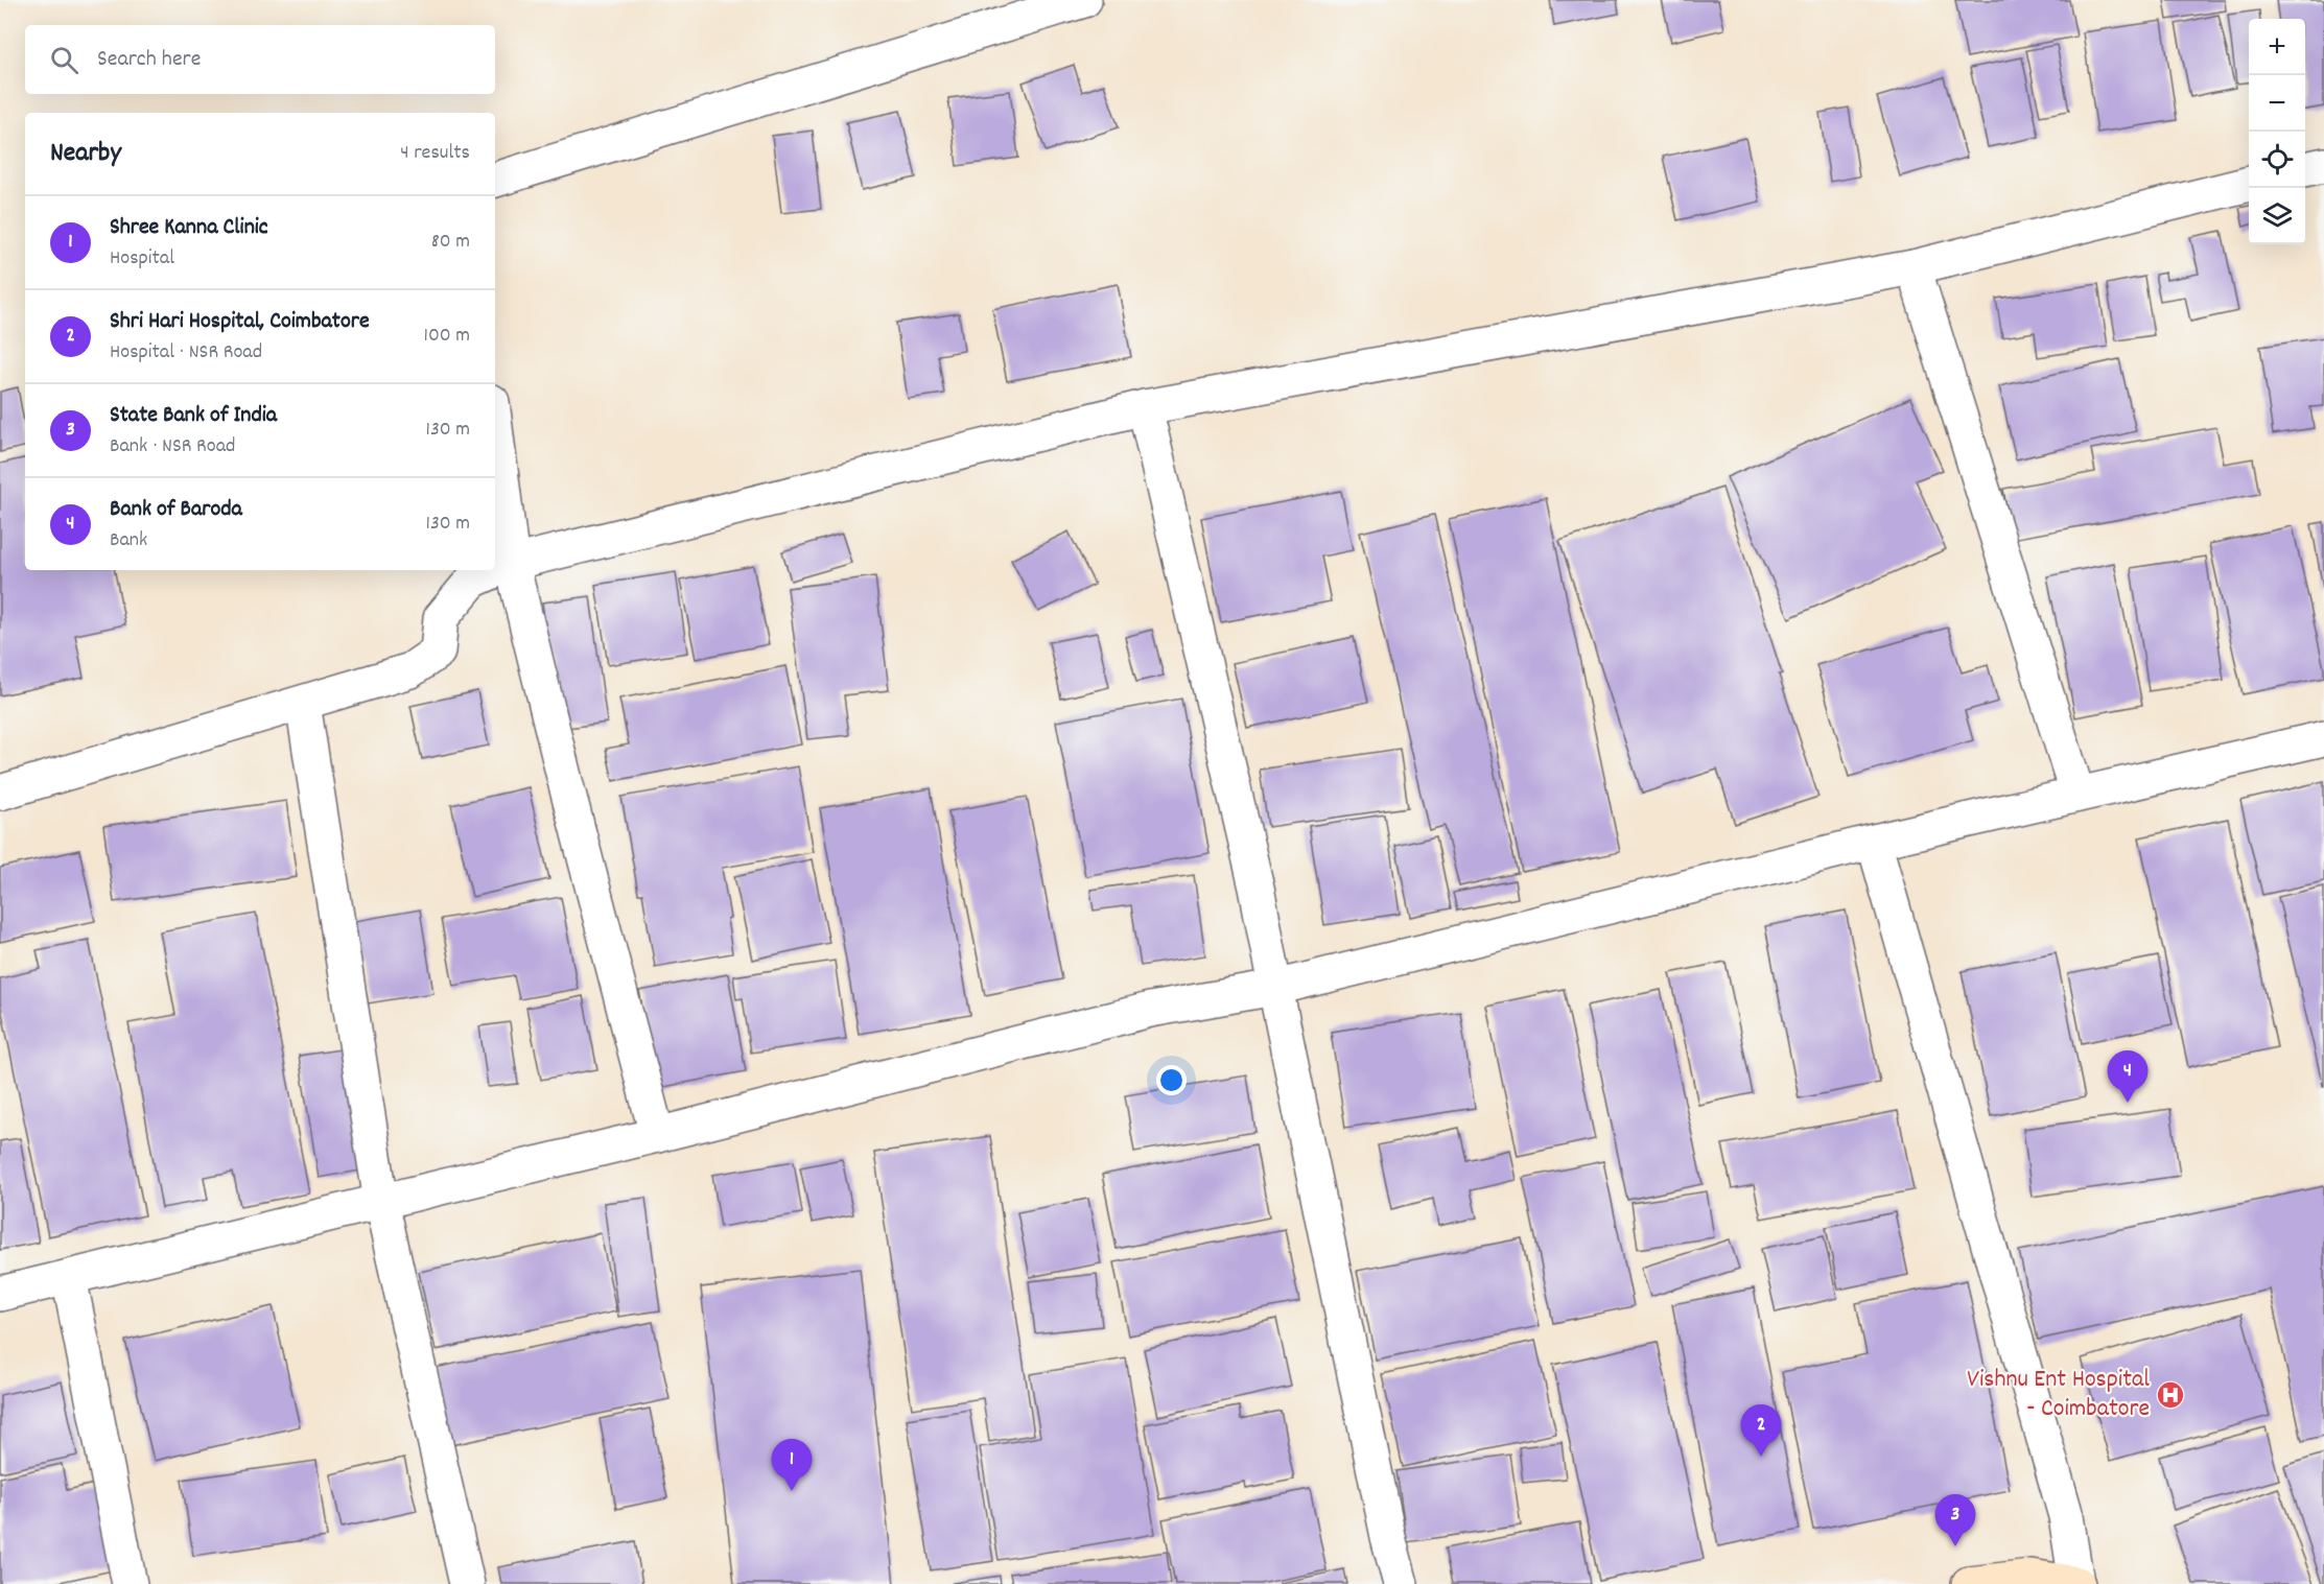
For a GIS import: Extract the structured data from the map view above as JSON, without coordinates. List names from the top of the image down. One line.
{"places":{"hospital":["Vishnu Ent Hospital - Coimbatore"]},"page":{"map_buttons":["+","−"],"search":"Search here","heading":["Nearby","4 results"],"list":[{"mark":"1","name":"Shree Kanna Clinic","note":"Hospital","value":"80 m"},{"mark":"2","name":"Shri Hari Hospital, Coimbatore","note":"Hospital · NSR Road","value":"100 m"},{"mark":"3","name":"State Bank of India","note":"Bank · NSR Road","value":"130 m"},{"mark":"4","name":"Bank of Baroda","note":"Bank","value":"130 m"}],"pins":["4","2","1","3"]}}
